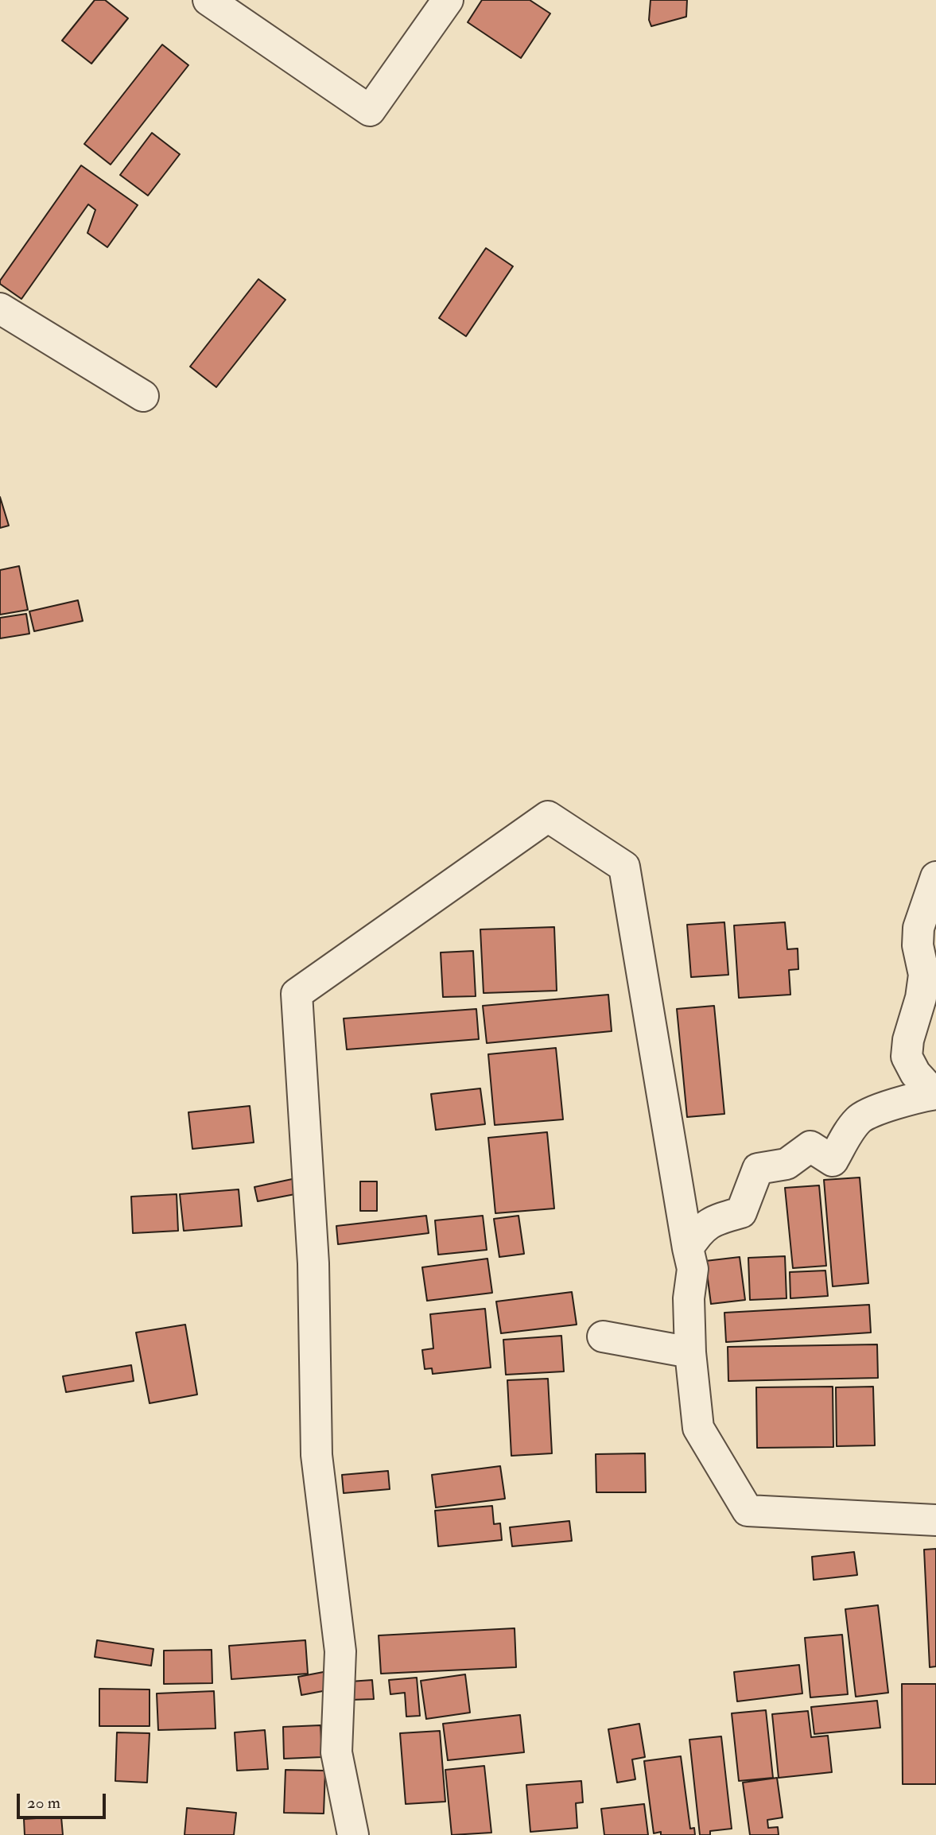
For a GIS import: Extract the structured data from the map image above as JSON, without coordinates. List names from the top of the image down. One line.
{"scale_bar":"20 m"}
